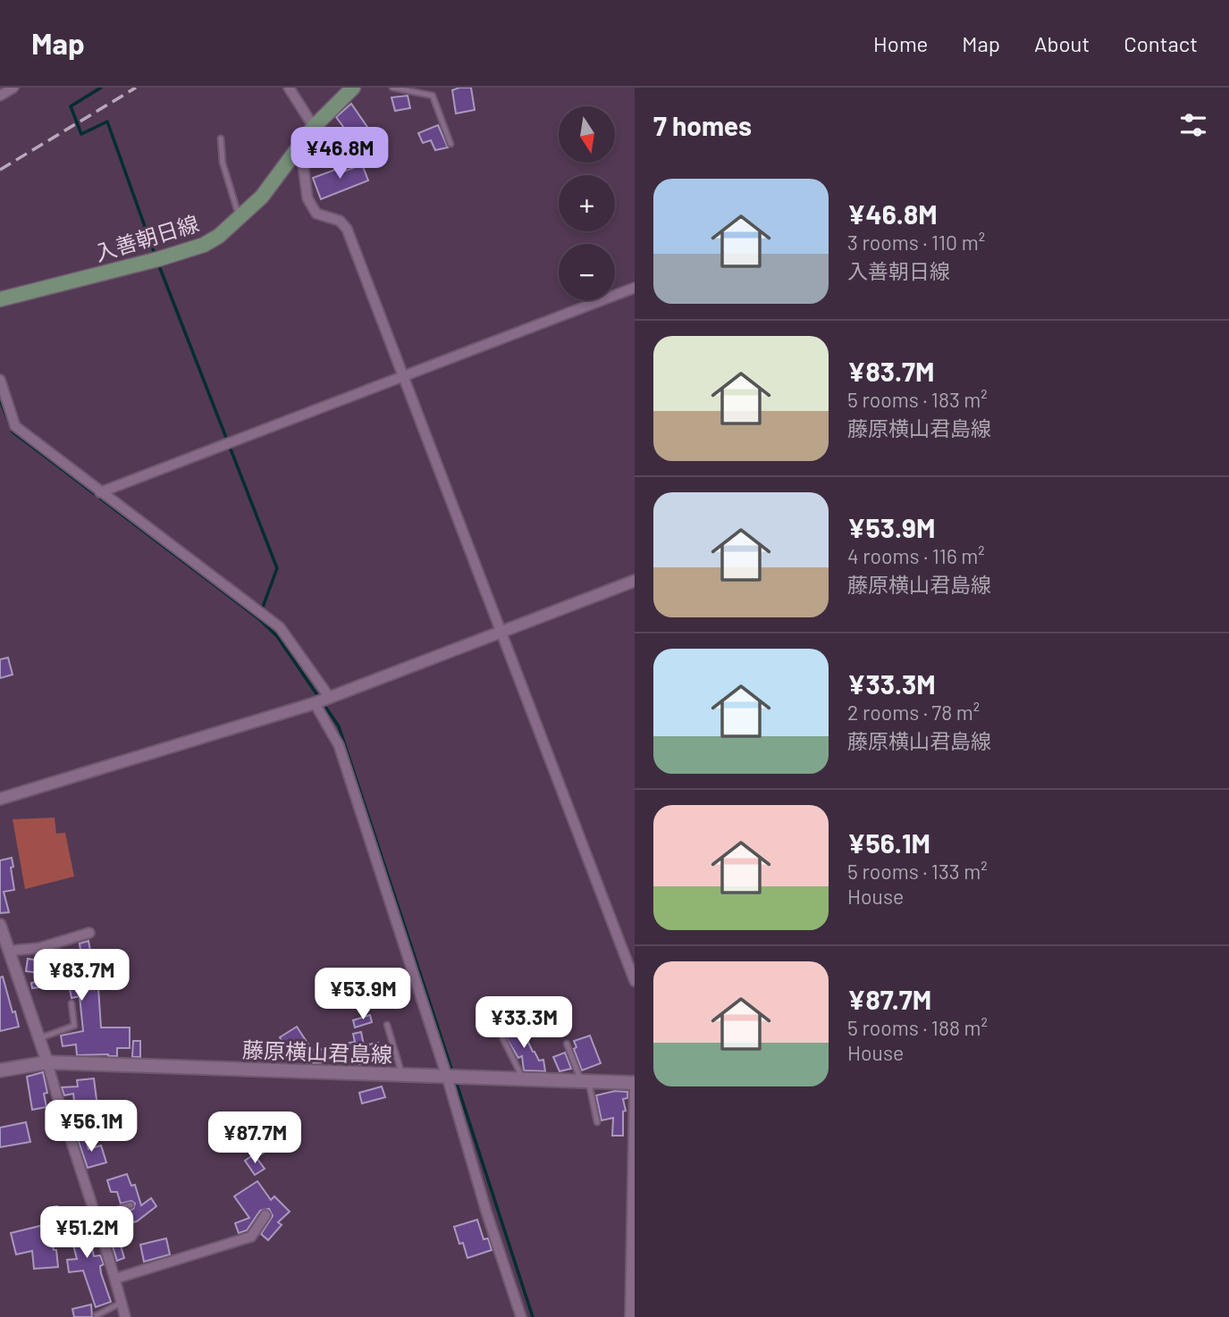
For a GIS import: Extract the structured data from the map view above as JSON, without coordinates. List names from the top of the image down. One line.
{"streets":{"main road":["入善朝日線","藤原横山君島線"]},"north":"bottom","page":{"header":"Map","nav":["Home","Map","About","Contact"],"heading":"7 homes","map_buttons":["+","−"],"price":["¥46.8M","¥83.7M","¥53.9M","¥33.3M","¥56.1M","¥87.7M","¥51.2M"],"list":[{"name":"¥46.8M","note":"3 rooms · 110 m² · 入善朝日線"},{"name":"¥83.7M","note":"5 rooms · 183 m² · 藤原横山君島線"},{"name":"¥53.9M","note":"4 rooms · 116 m² · 藤原横山君島線"},{"name":"¥33.3M","note":"2 rooms · 78 m² · 藤原横山君島線"},{"name":"¥56.1M","note":"5 rooms · 133 m² · House"},{"name":"¥87.7M","note":"5 rooms · 188 m² · House"}]}}
